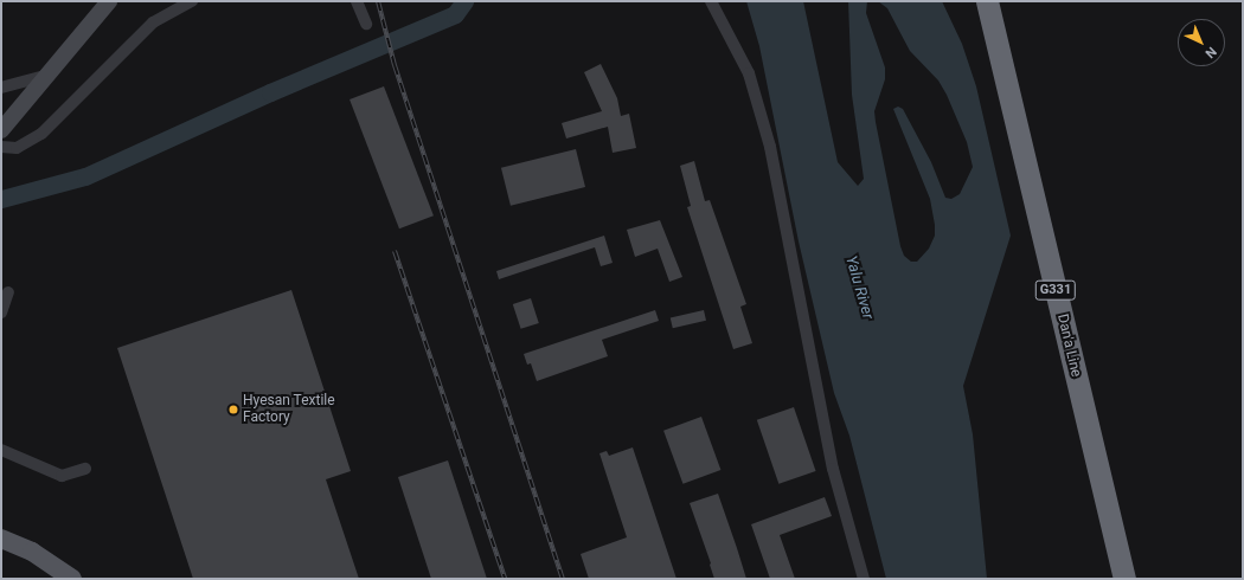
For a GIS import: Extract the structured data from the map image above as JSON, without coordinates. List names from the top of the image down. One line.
{"streets":{"highway":["G331","Dan'a Line"]},"water":["Yalu River"],"places":["Hyesan Textile Factory"],"north":"bottom right"}
